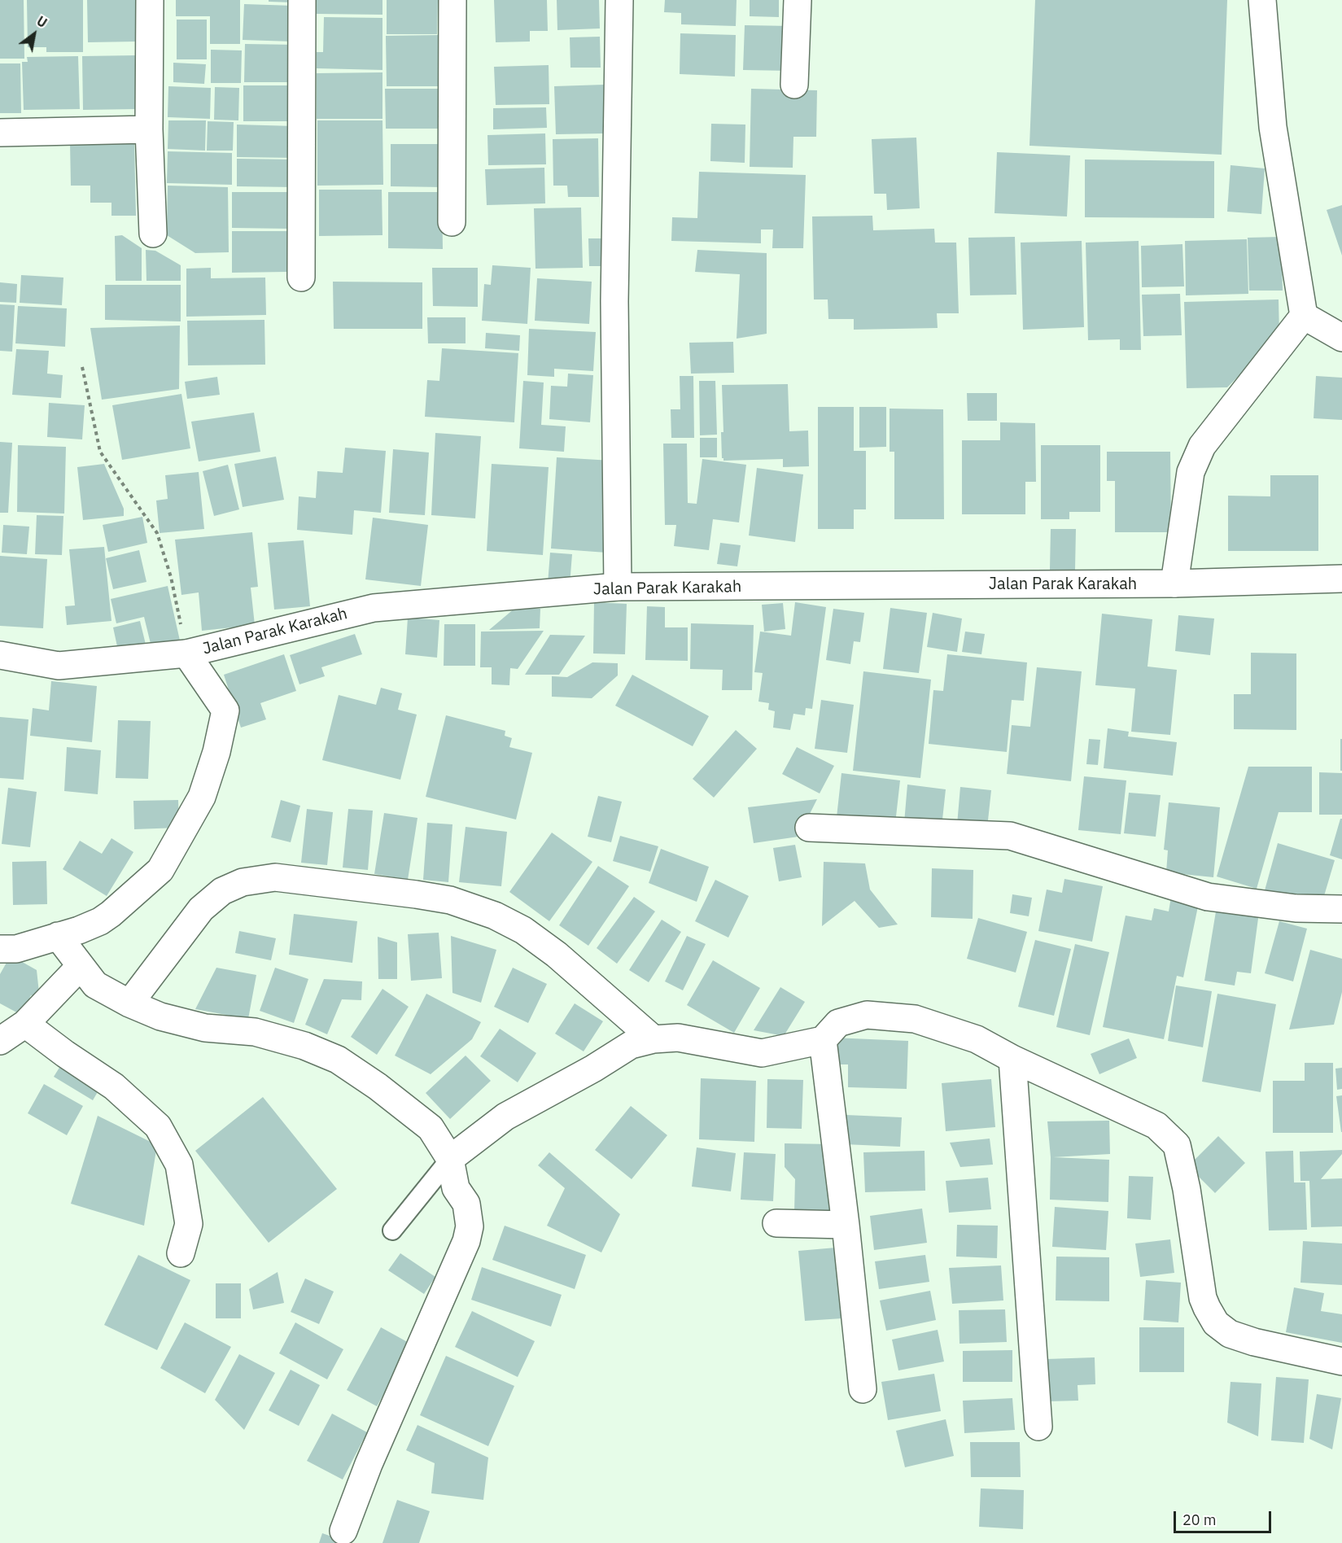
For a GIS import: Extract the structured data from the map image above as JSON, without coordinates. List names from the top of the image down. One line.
{"streets":{"street":["Jalan Parak Karakah"]},"scale_bar":"20 m","north":"top right"}
